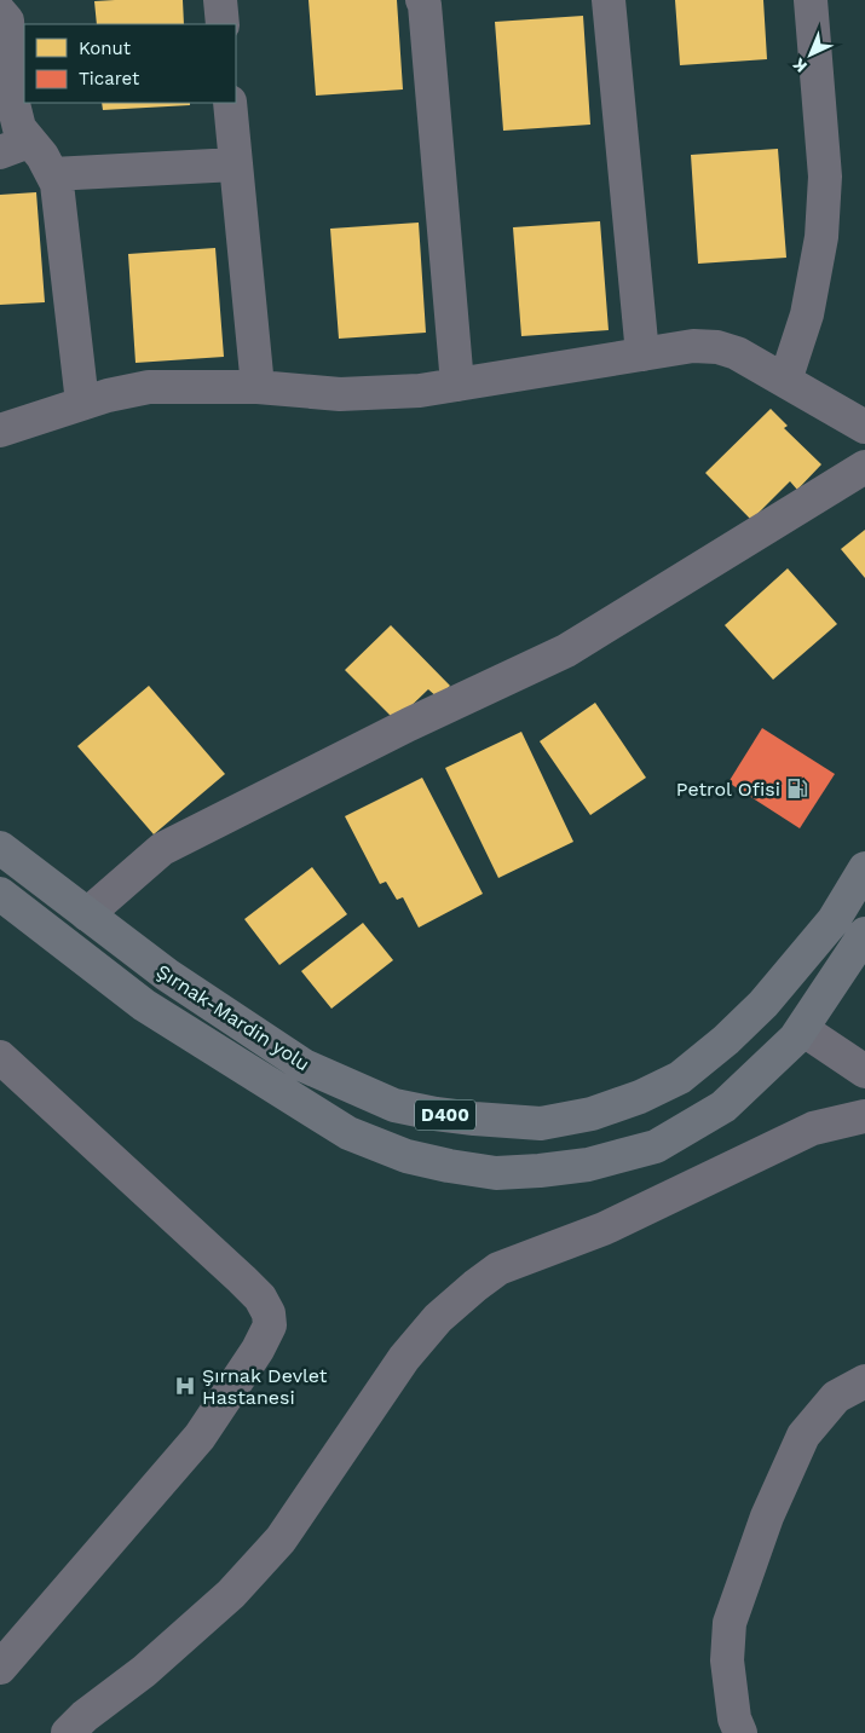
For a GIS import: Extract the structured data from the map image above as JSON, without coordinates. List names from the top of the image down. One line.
{"streets":{"highway":["Şırnak-Mardin yolu","D400"]},"places":{"fuel station":["Petrol Ofisi"],"hospital":["Şırnak Devlet Hastanesi"]},"legend":["Konut","Ticaret"],"north":"bottom left"}
